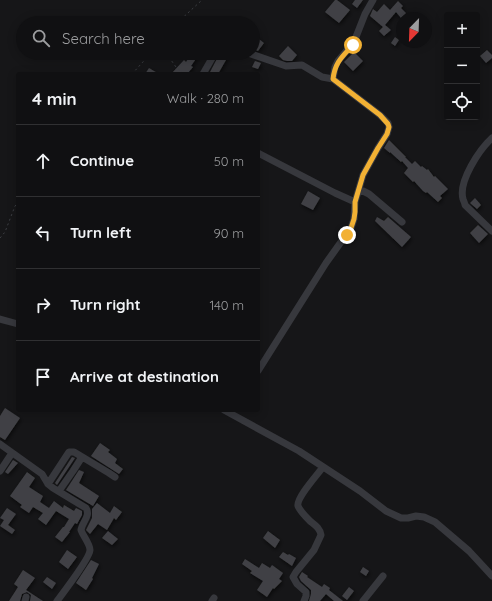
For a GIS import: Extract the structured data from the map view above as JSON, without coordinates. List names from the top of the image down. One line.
{"north":"bottom left","page":{"map_buttons":["+","−"],"search":"Search here","heading":["4 min","Walk · 280 m"],"list":[["Continue","50 m"],["Turn left","90 m"],["Turn right","140 m"],"Arrive at destination"]}}
